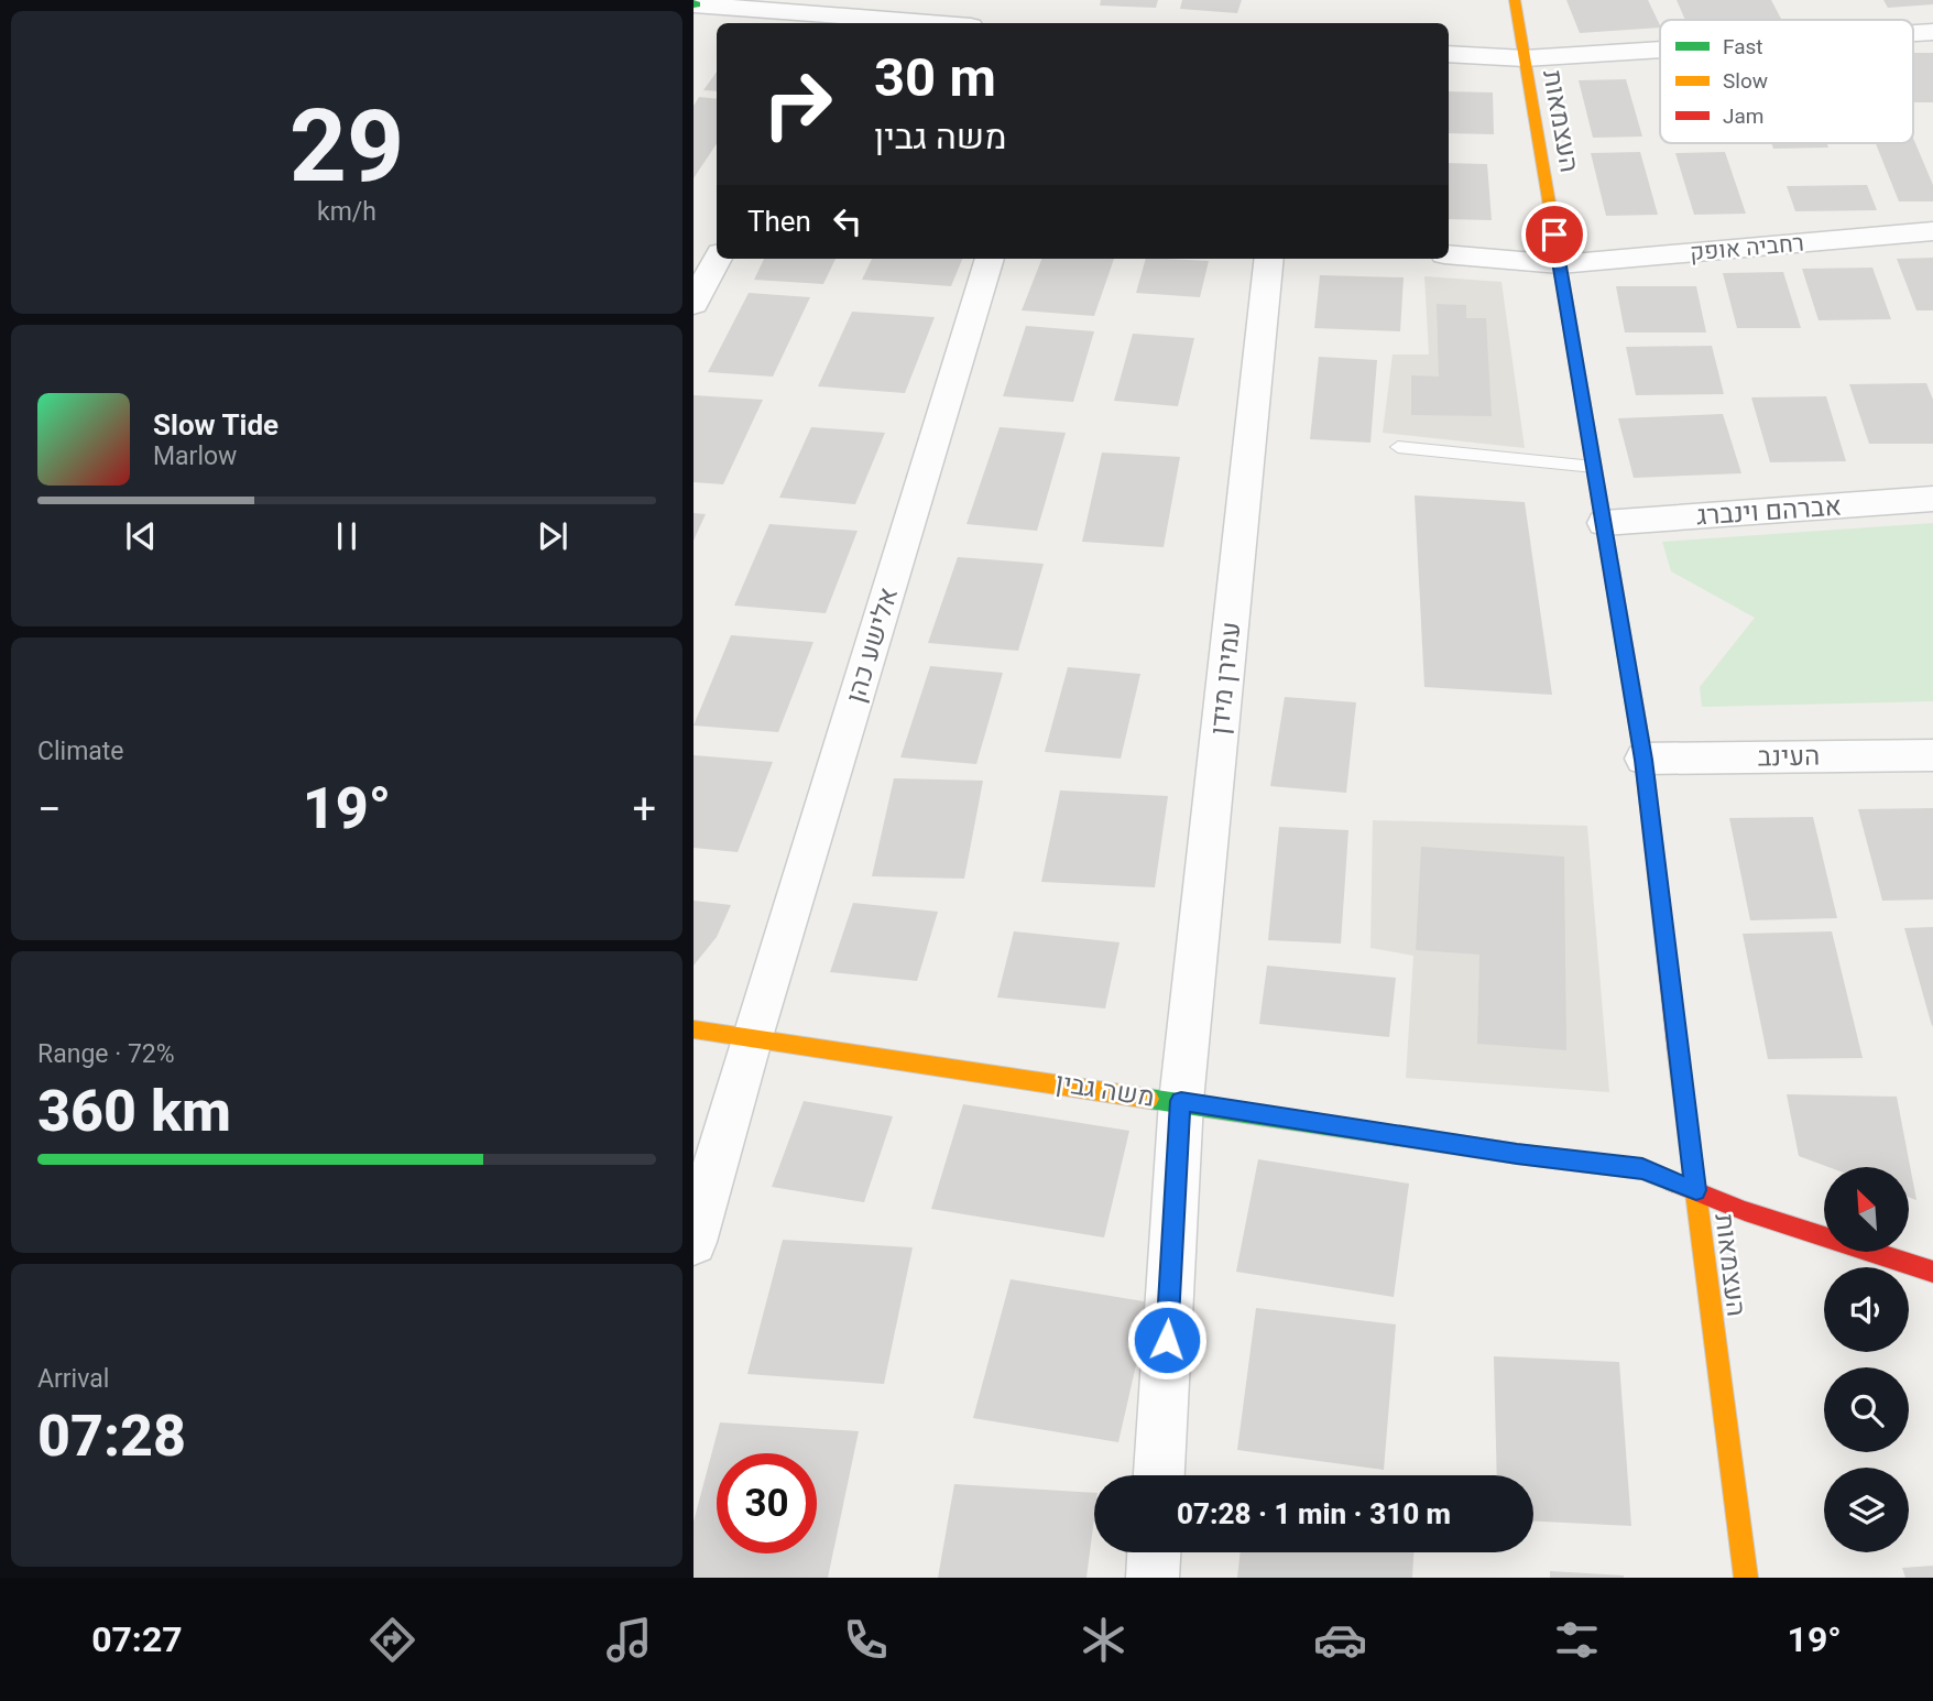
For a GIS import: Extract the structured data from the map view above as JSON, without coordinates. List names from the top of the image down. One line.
{"streets":{"street":["העצמאות","רחביה אופק","אברהם וינברג","אלישע כהן","עמירן מידן","העינב","משה גבין"]},"crossings":[["העצמאות","רחביה אופק"],["העצמאות","אברהם וינברג"],["העצמאות","העינב"],["העצמאות","משה גבין"],["אלישע כהן","משה גבין"],["עמירן מידן","משה גבין"]],"legend":["Fast","Slow","Jam"],"north":"top left","page":{"tile":[["29","km/h"],"Climate",["Range · 72%","360 km"],["Arrival","07:28"]],"turn":["30 m","משה גבין"],"then":"Then","song":["Slow Tide","Marlow"],"heat":["−","19°","+"],"limit":"30","trip":"07:28 · 1 min · 310 m","tabs":["07:27","19°"]}}
